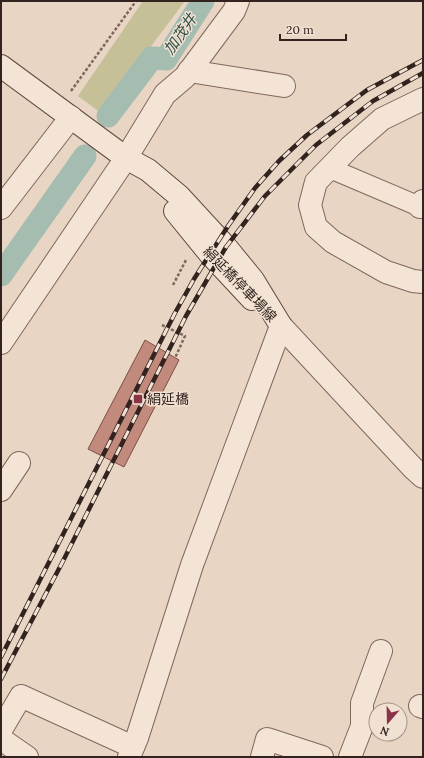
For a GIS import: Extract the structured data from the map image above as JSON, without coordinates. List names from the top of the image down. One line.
{"streets":{"street":["絹延橋停車場線"]},"water":["加茂井"],"places":{"transit":["絹延橋"]},"scale_bar":"20 m","north":"bottom"}
